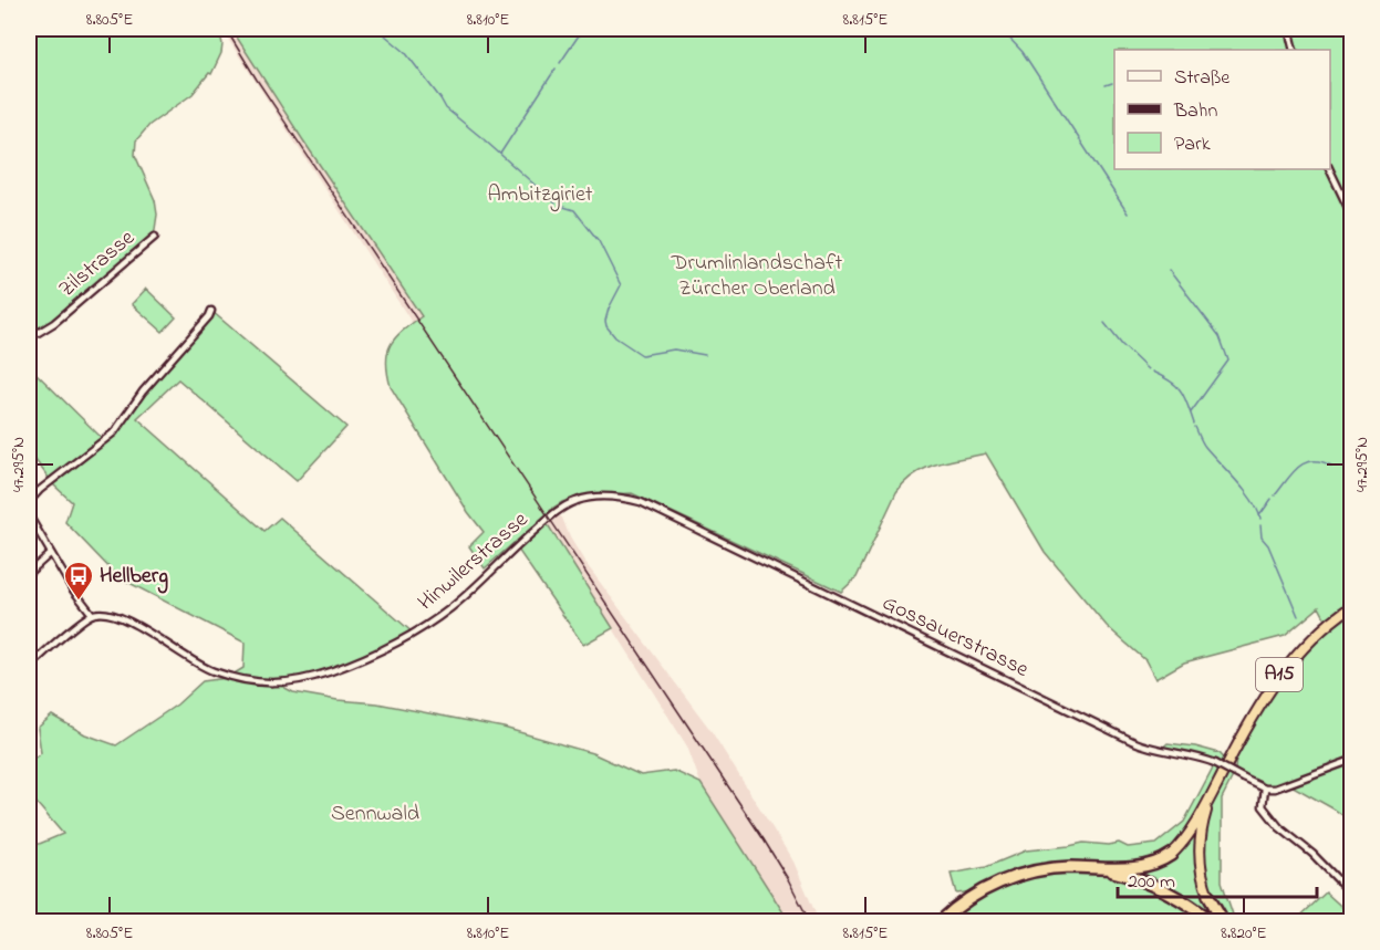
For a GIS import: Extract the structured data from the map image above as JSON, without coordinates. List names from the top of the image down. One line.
{"streets":{"highway":["A15"],"street":["Zilstrasse","Hinwilerstrasse","Gossauerstrasse"]},"crossings":[["Hinwilerstrasse","Gossauerstrasse"]],"parks":["Ambitzgiriet","Drumlinlandschaft Zürcher Oberland","Sennwald"],"places":{"bus stop":["Hellberg"]},"legend":["Straße","Bahn","Park"],"scale_bar":"200 m","coordinates":["8.805°E","8.810°E","8.815°E","47.295°N","8.820°E"]}
